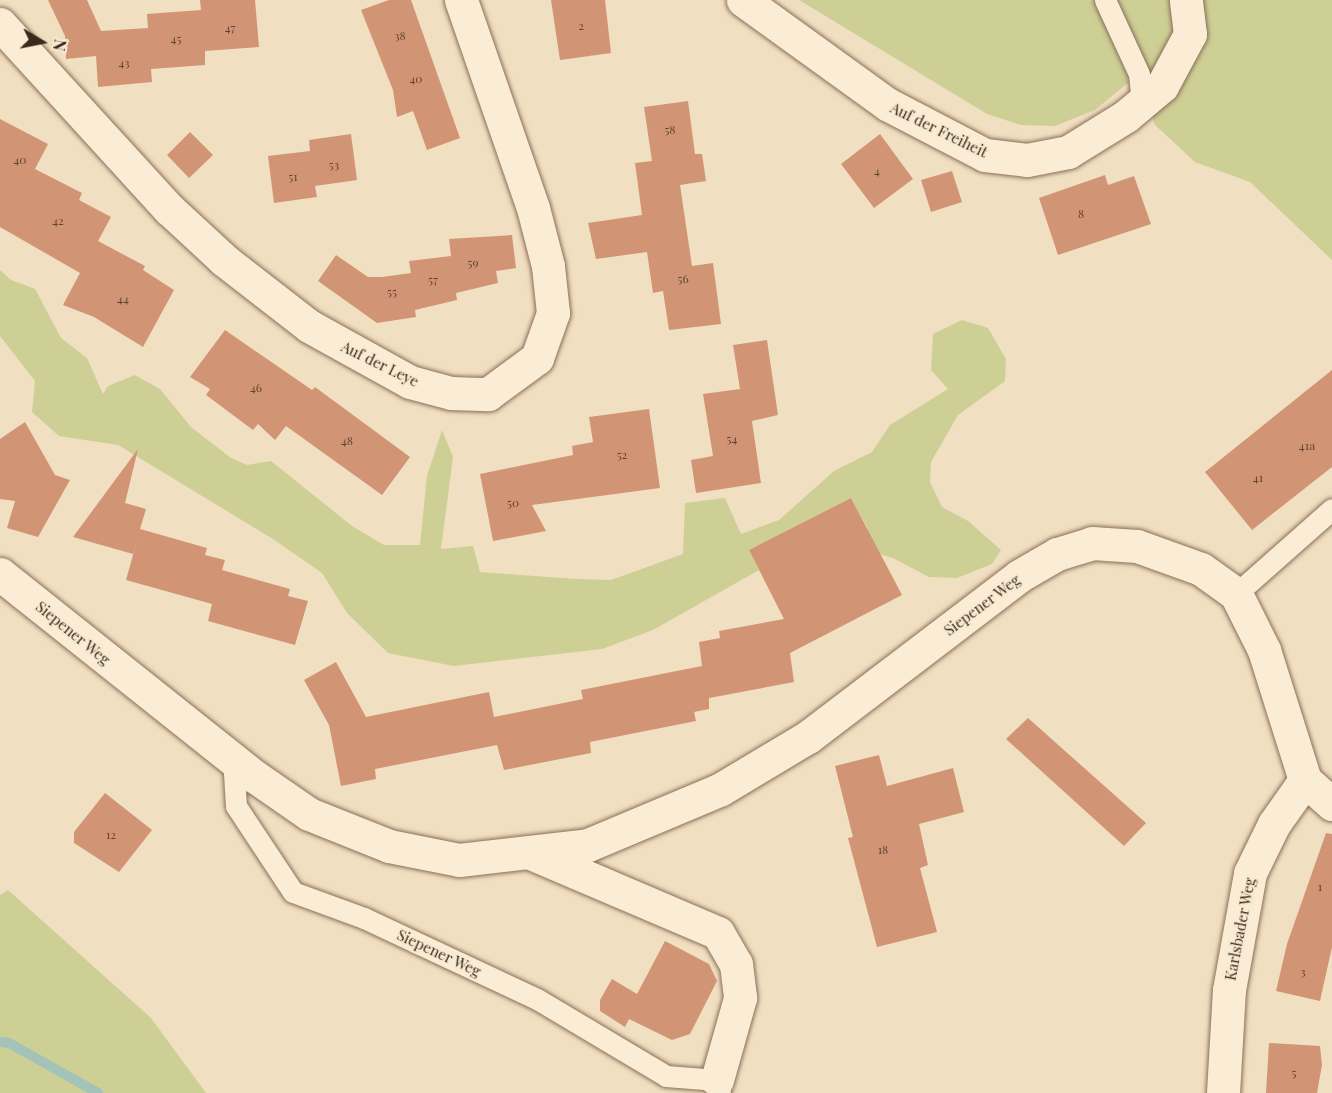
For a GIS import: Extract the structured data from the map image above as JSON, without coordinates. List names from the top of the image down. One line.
{"streets":{"street":["Auf der Freiheit","Auf der Leye","Siepener Weg","Karlsbader Weg"]},"crossings":[["Siepener Weg","Karlsbader Weg"]],"house_numbers":["2","47","38","45","43","40","58","40","53","4","51","8","42","59","56","57","55","44","46","54","48","41a","52","41","50","12","18","1","3","5"],"north":"right"}
